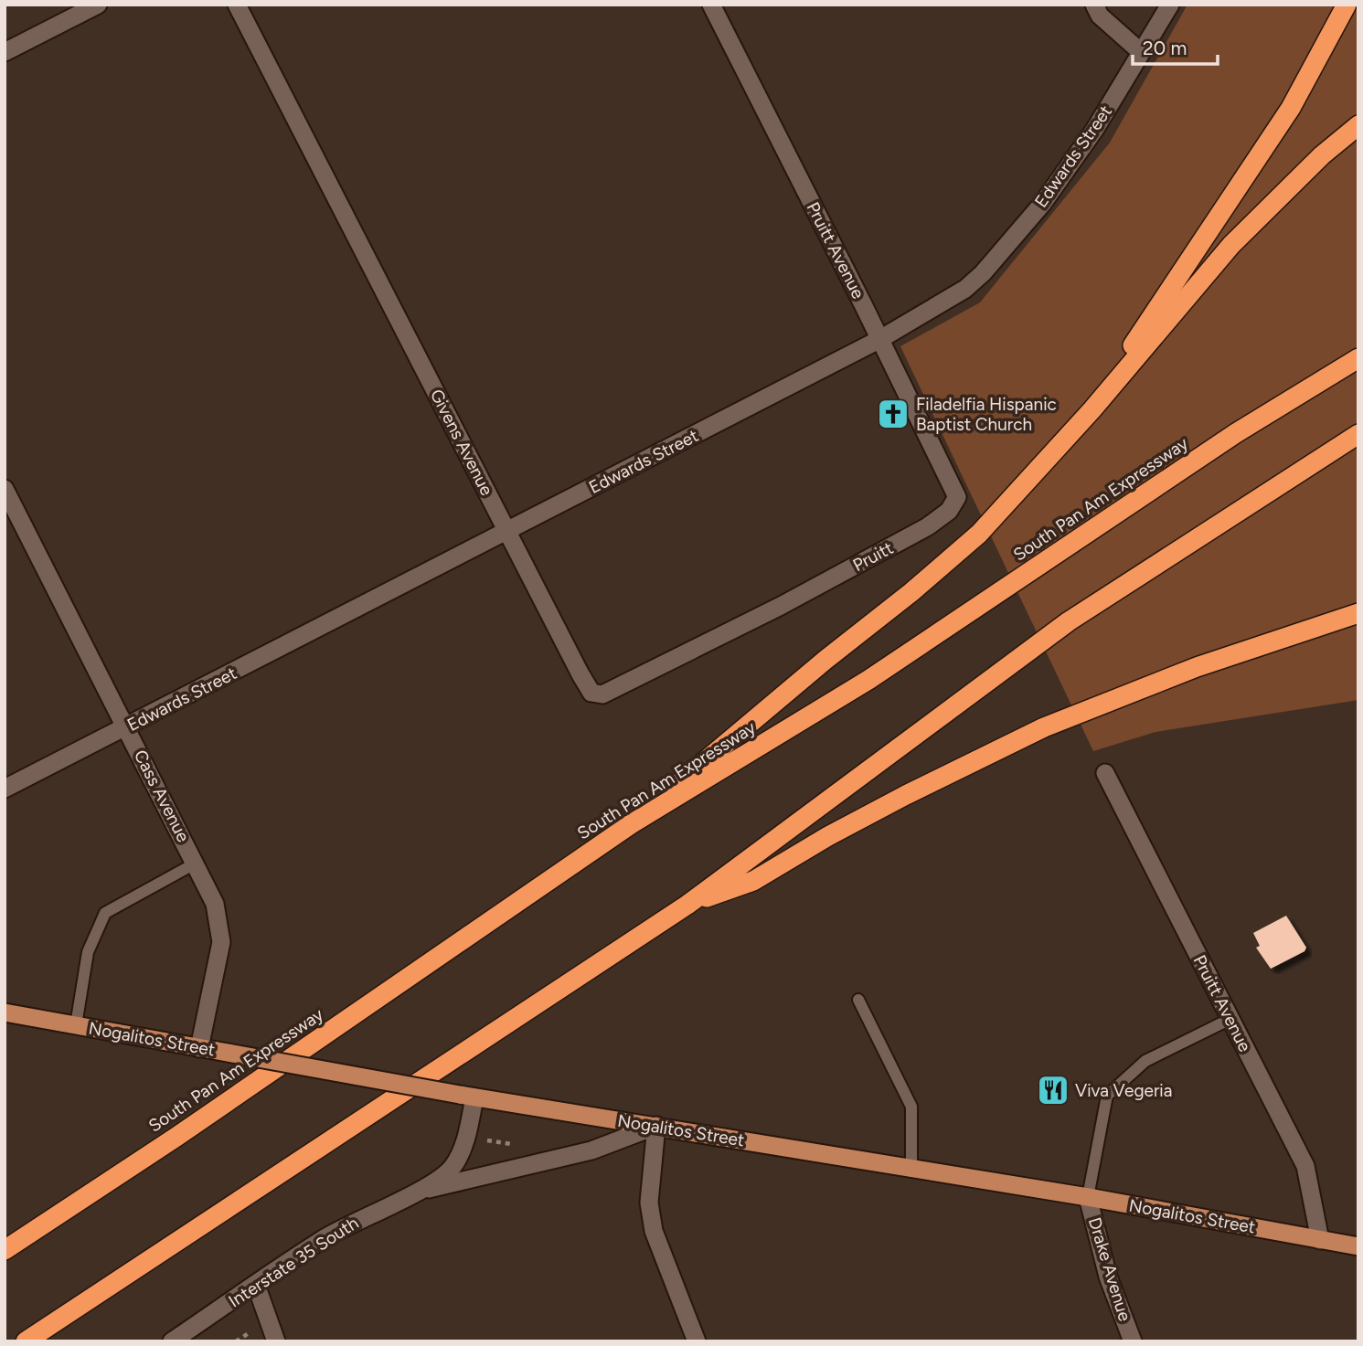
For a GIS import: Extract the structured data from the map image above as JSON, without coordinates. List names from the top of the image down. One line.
{"streets":{"highway":["South Pan Am Expressway"],"main road":["Nogalitos Street"],"street":["Edwards Street","Pruitt Avenue","Givens Avenue","Pruitt","Cass Avenue","Interstate 35 South","Drake Avenue"]},"crossings":[["Edwards Street","Pruitt Avenue"],["Edwards Street","Givens Avenue"],["Edwards Street","Cass Avenue"],["Pruitt Avenue","Pruitt"],["Pruitt Avenue","Nogalitos Street"],["Givens Avenue","Pruitt"],["Cass Avenue","Nogalitos Street"],["Nogalitos Street","Interstate 35 South"],["Nogalitos Street","Drake Avenue"]],"places":{"church":["Filadelfia Hispanic Baptist Church"],"restaurant":["Viva Vegeria"]},"scale_bar":"20 m"}
